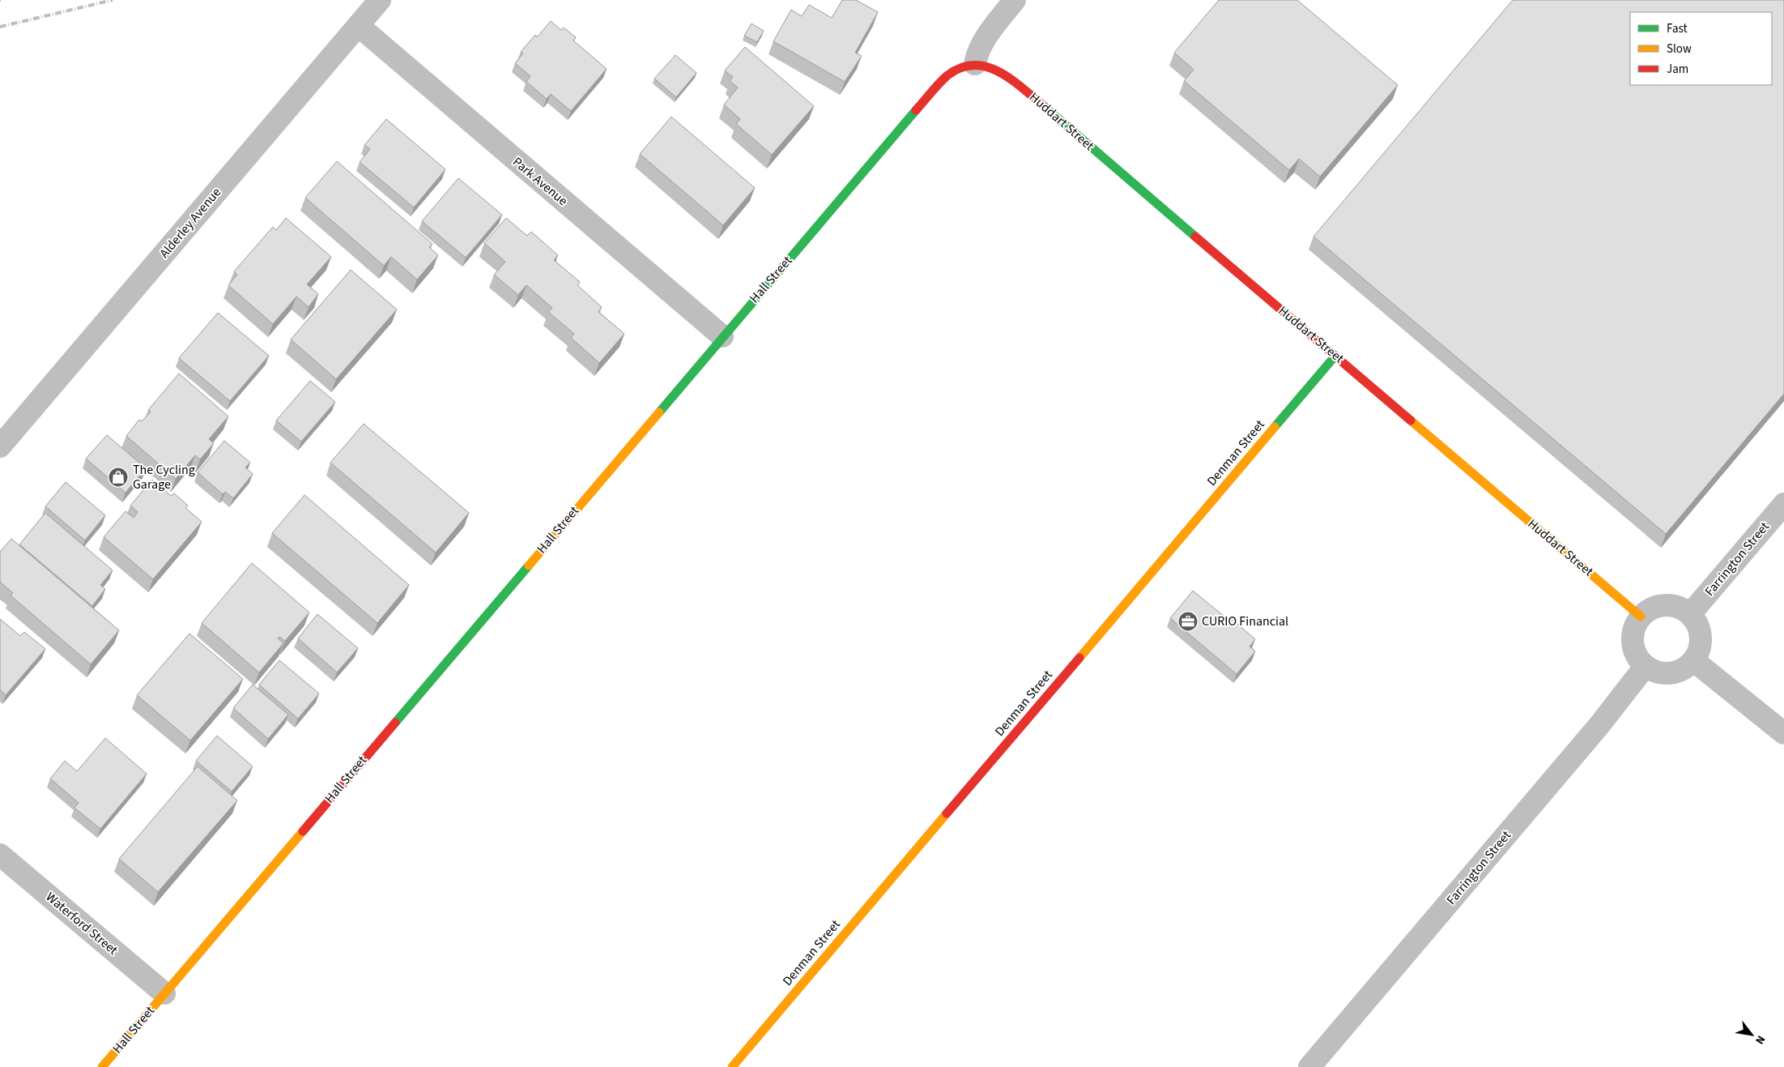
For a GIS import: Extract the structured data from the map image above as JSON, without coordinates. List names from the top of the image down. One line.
{"streets":{"street":["Huddart Street","Park Avenue","Alderley Avenue","Hall Street","Denman Street","Farrington Street","Waterford Street"]},"crossings":[["Huddart Street","Hall Street"],["Huddart Street","Denman Street"],["Huddart Street","Farrington Street"],["Park Avenue","Alderley Avenue"],["Park Avenue","Hall Street"],["Hall Street","Waterford Street"]],"places":{"shop":["The Cycling Garage"],"office":["CURIO Financial"]},"legend":["Fast","Slow","Jam"],"north":"bottom right"}
